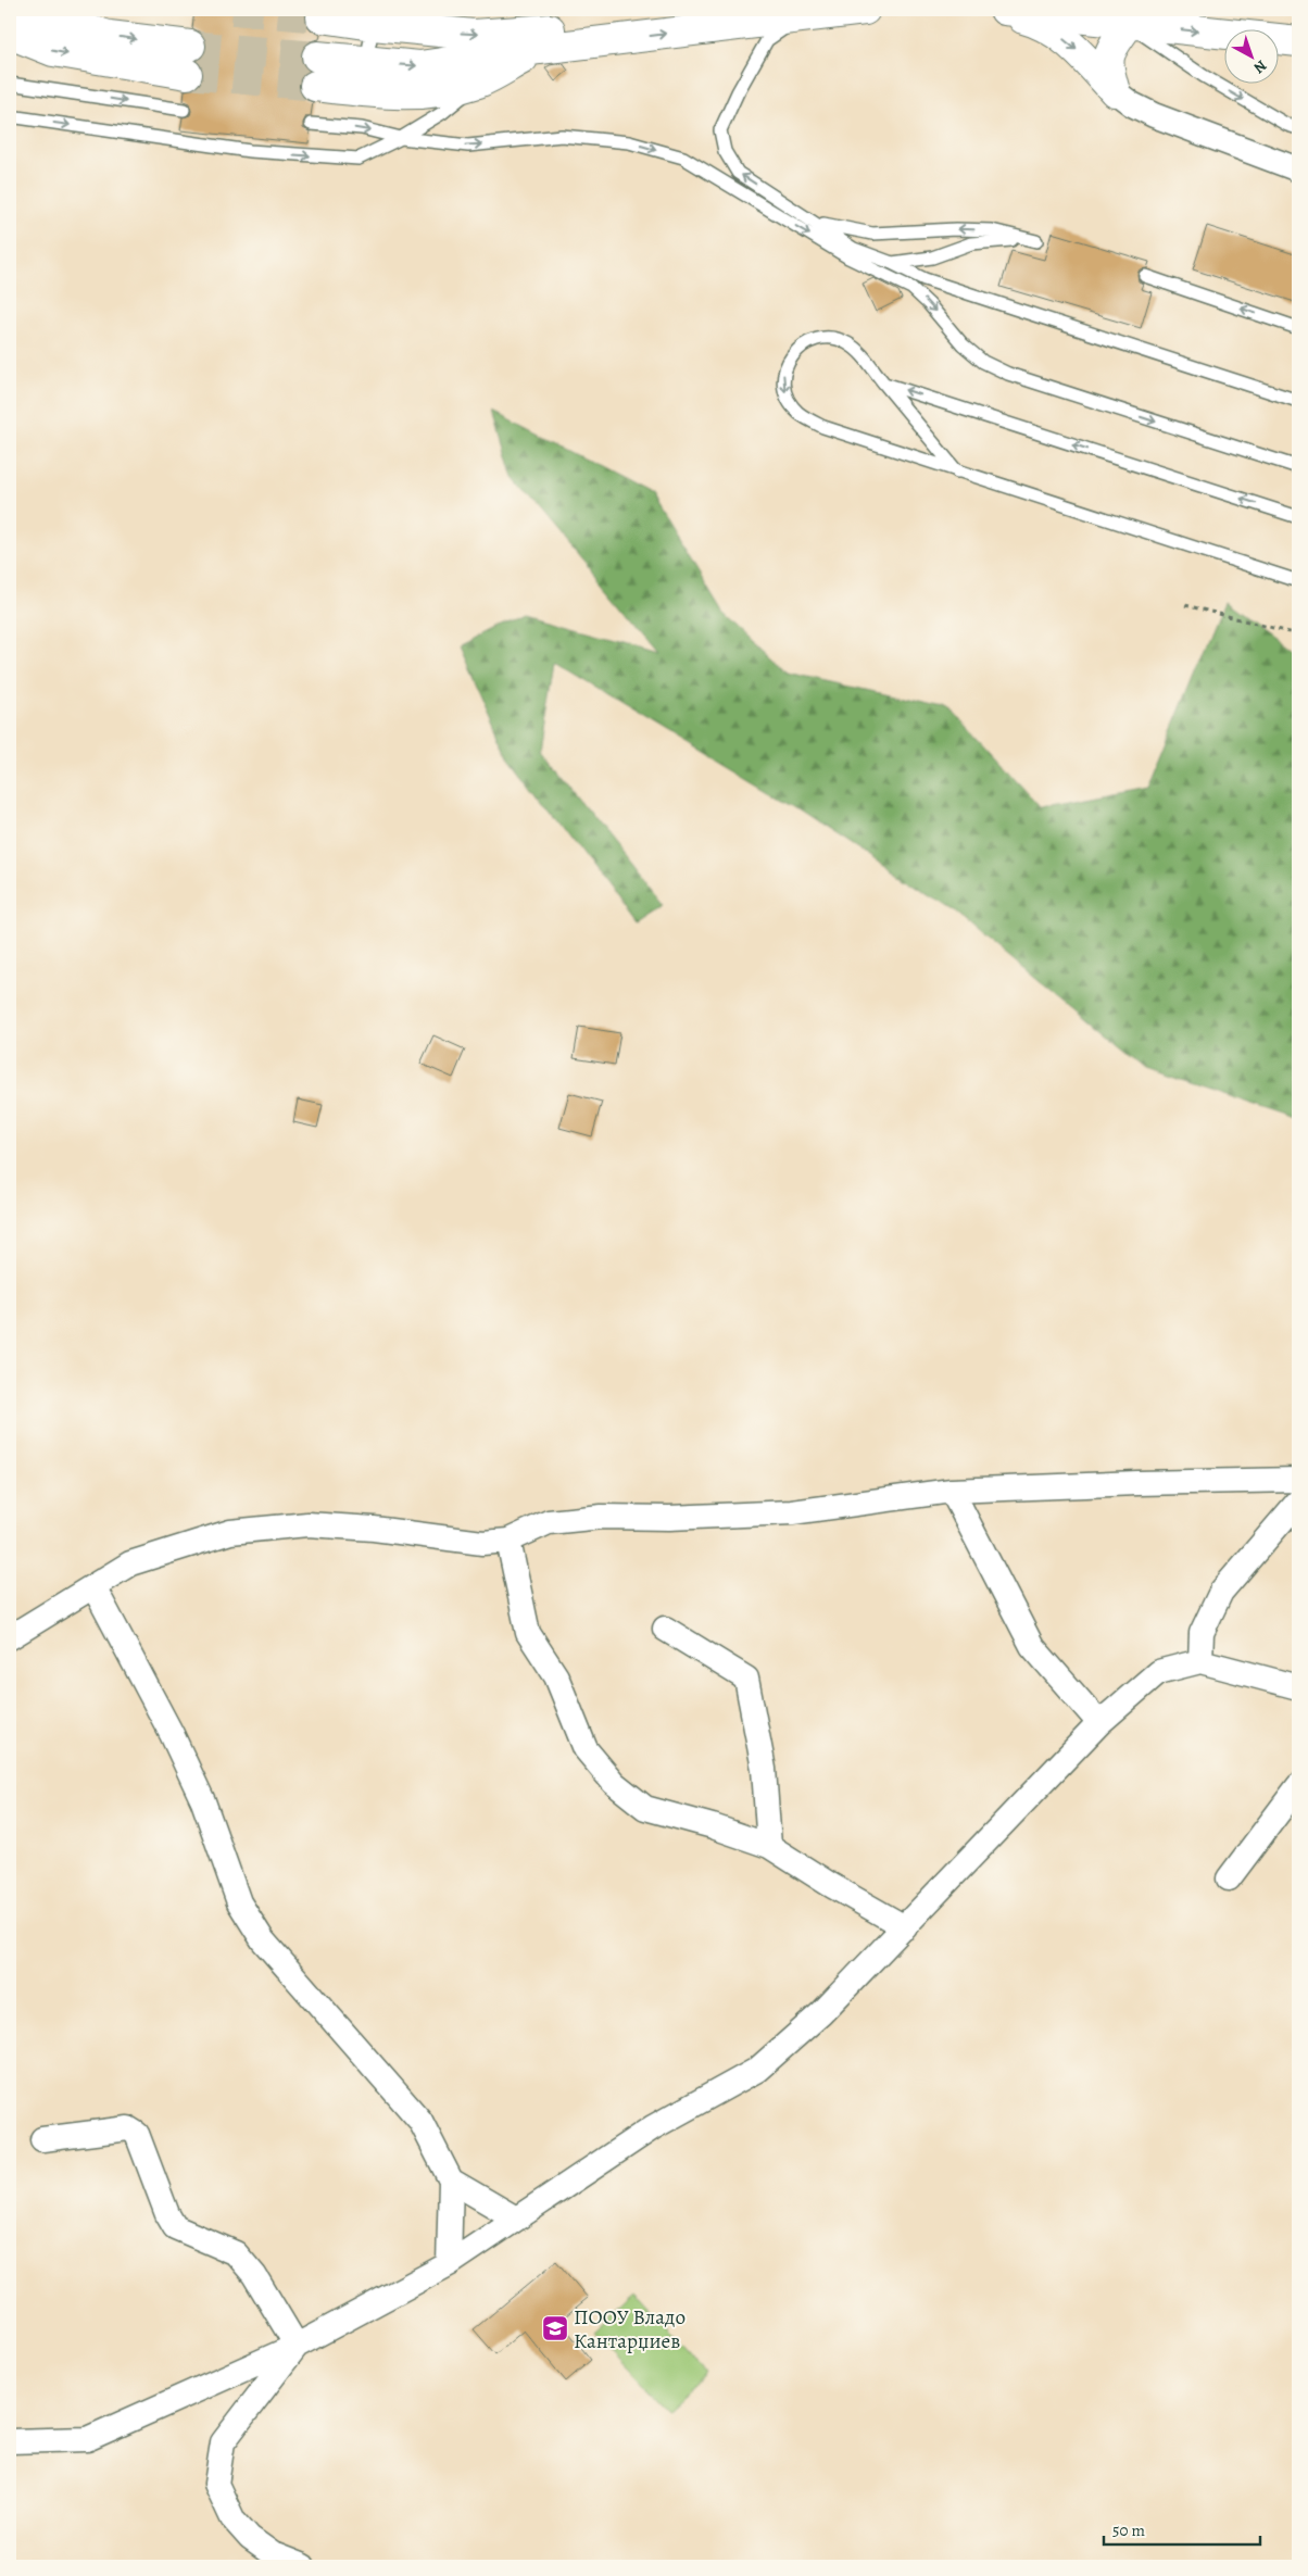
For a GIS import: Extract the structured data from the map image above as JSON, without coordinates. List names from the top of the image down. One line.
{"places":{"school or university":["ПООУ Владо Кантарџиев"]},"scale_bar":"50 m","north":"bottom right"}
